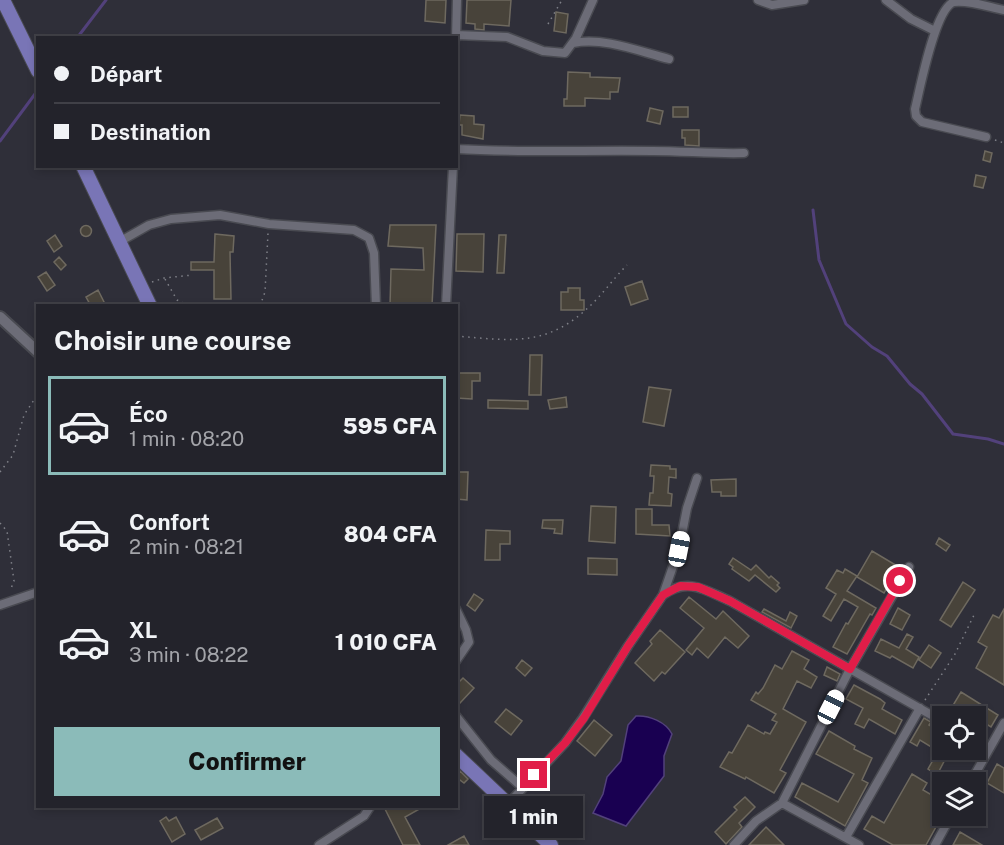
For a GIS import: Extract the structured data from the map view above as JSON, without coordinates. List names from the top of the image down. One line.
{"page":{"banner":["Départ","Destination"],"heading":"Choisir une course","list":[{"name":"Éco","note":"1 min · 08:20","value":"595 CFA"},{"name":"Confort","note":"2 min · 08:21","value":"804 CFA"},{"name":"XL","note":"3 min · 08:22","value":"1 010 CFA"}],"buttons":"Confirmer","bubble":"1 min"}}
